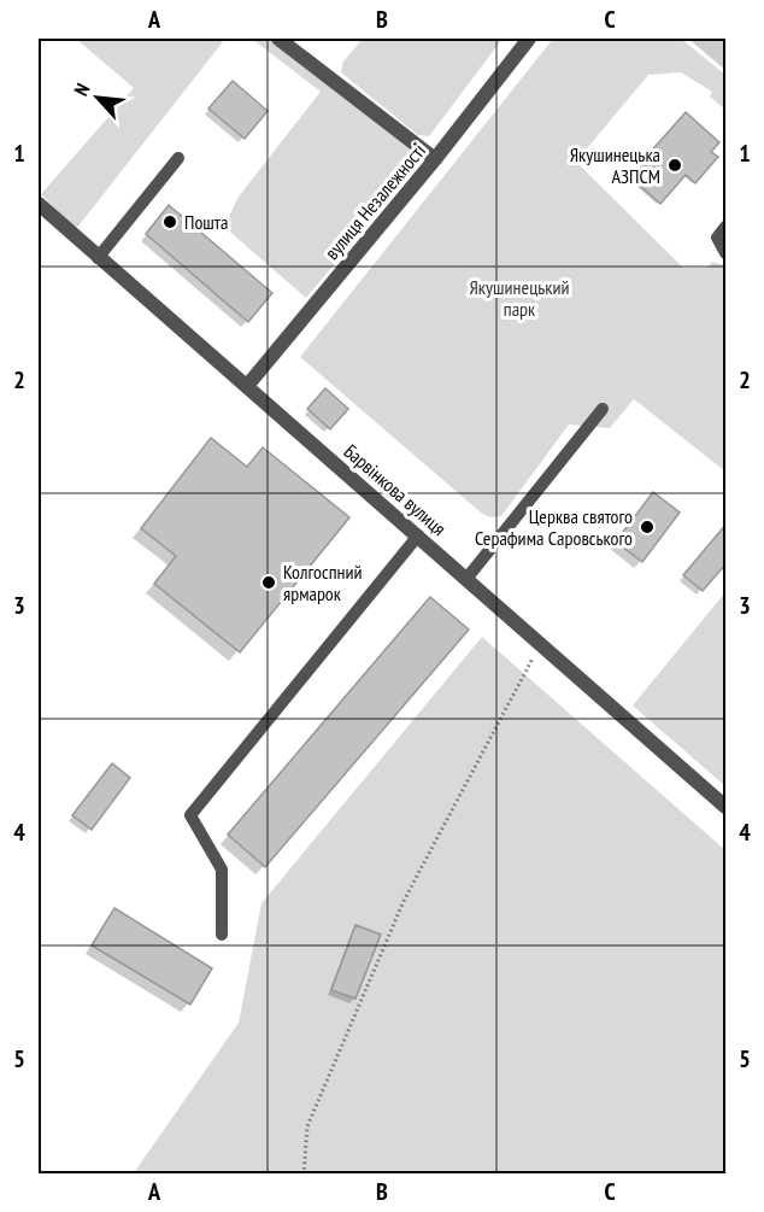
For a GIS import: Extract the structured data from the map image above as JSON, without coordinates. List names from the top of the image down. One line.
{"streets":{"street":["вулиця Незалежності","Барвінкова вулиця"]},"crossings":[["вулиця Незалежності","Барвінкова вулиця"]],"parks":["Якушинецький парк"],"places":["Якушинецька АЗПСМ","Пошта","Церква святого Серафима Саровського","Колгоспний ярмарок"],"north":"top left","grid":{"columns":["A","B","C"],"rows":["1","2","3","4","5"]}}
